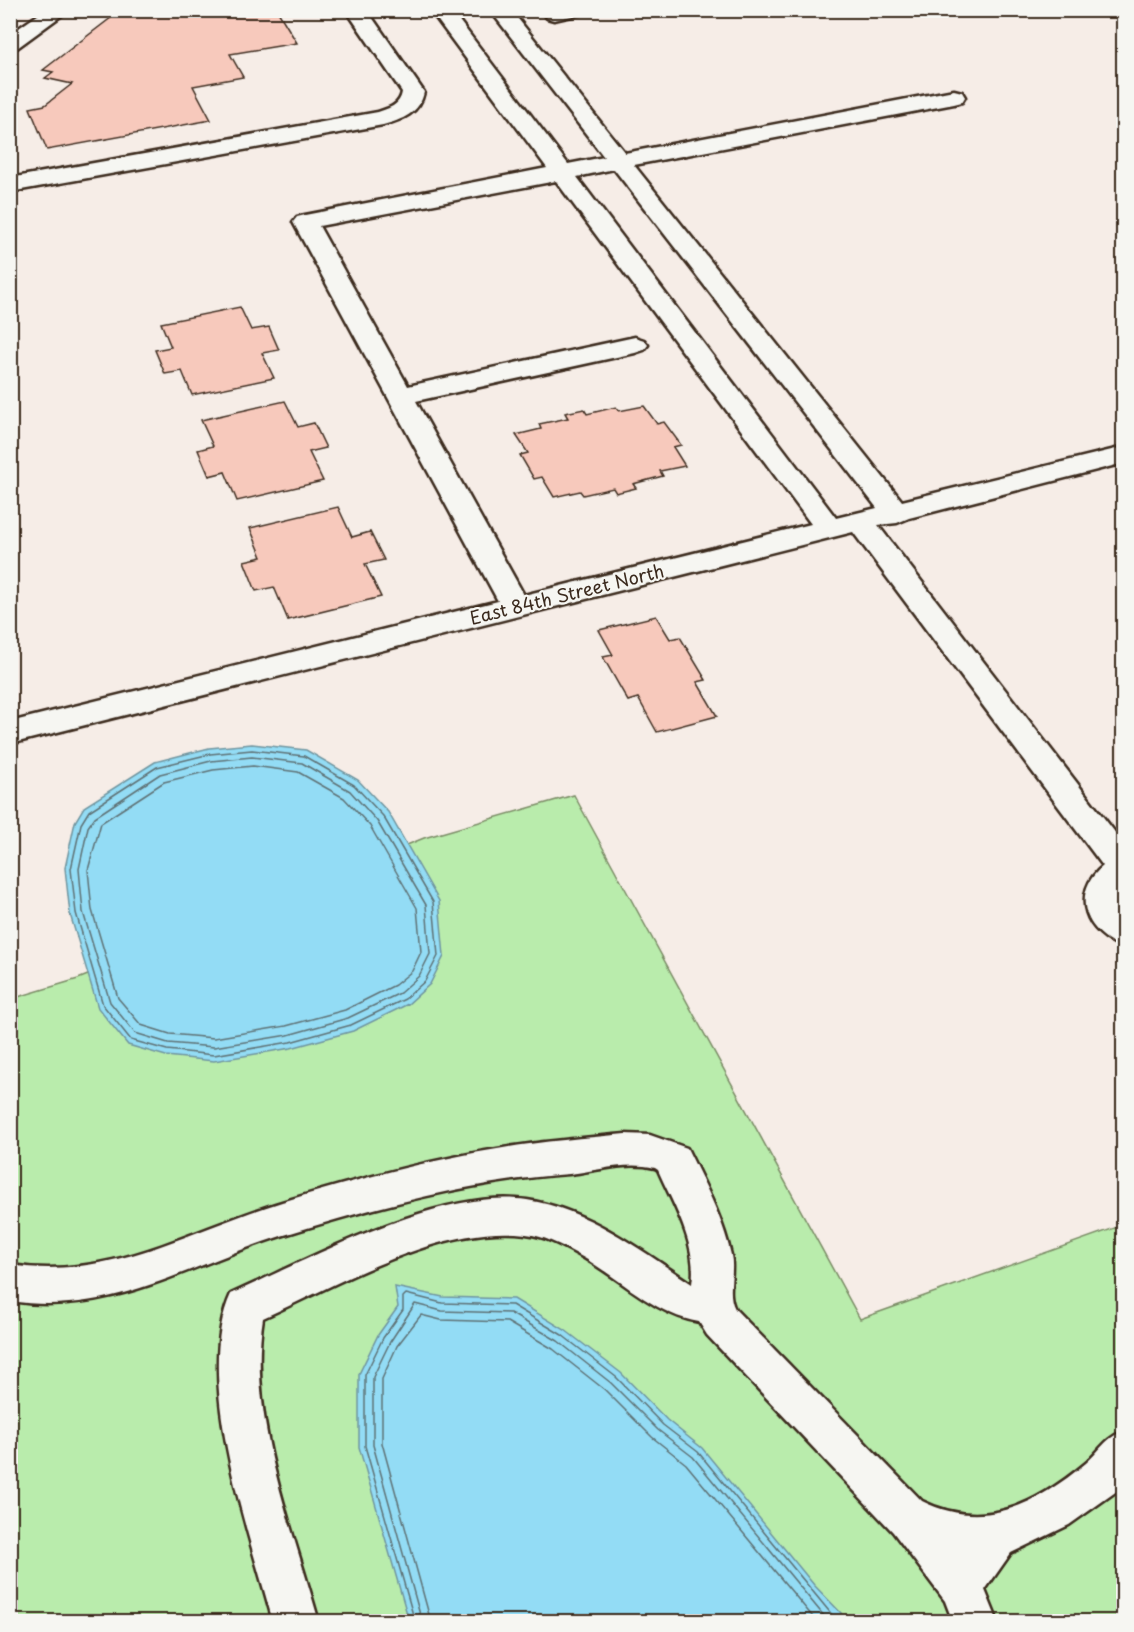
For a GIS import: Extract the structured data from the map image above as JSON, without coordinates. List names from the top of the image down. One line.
{"streets":{"street":["East 84th Street North"]}}
